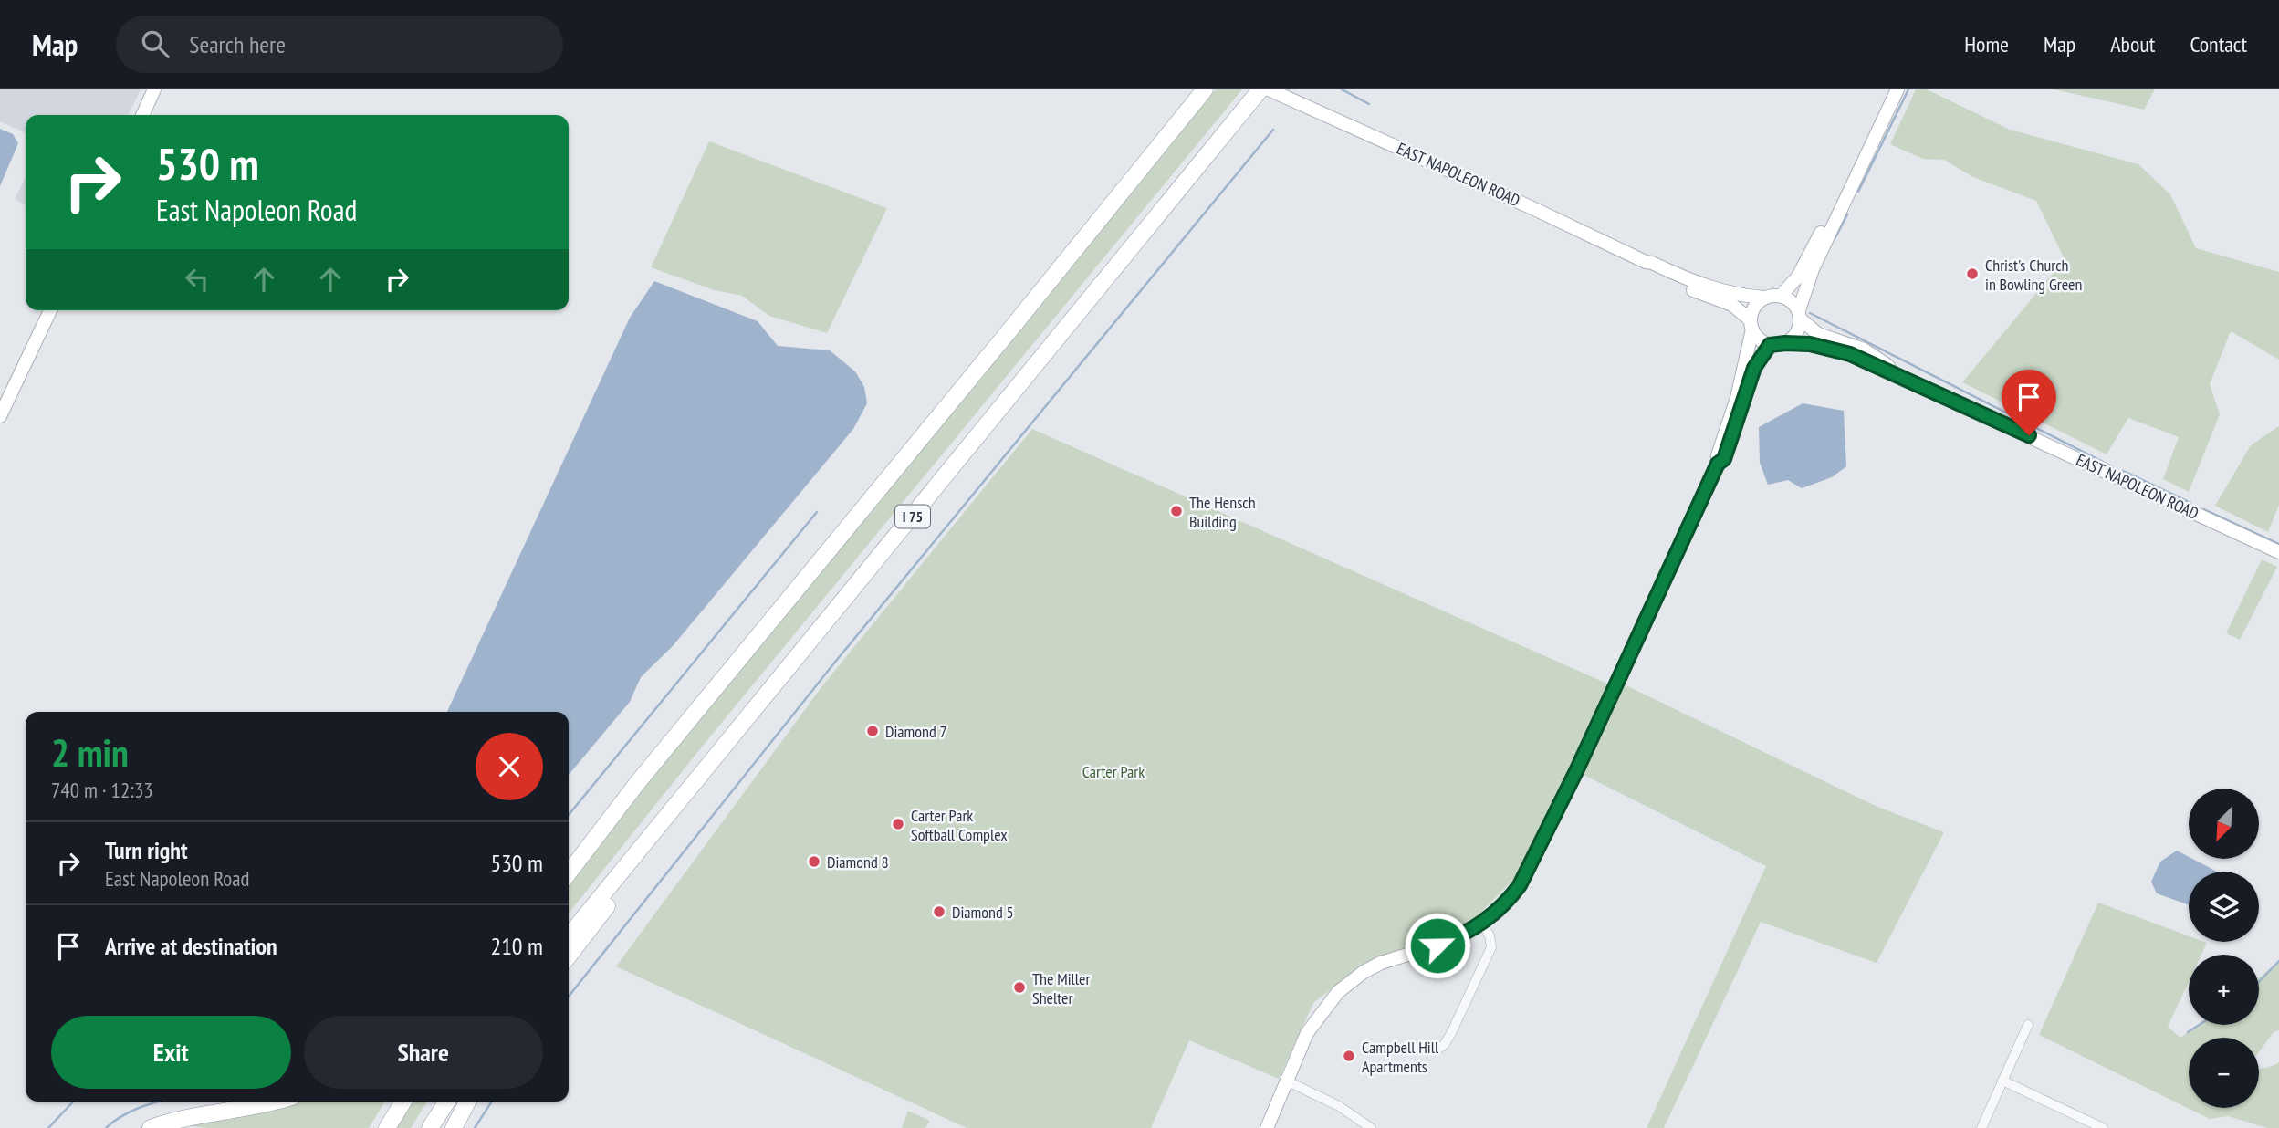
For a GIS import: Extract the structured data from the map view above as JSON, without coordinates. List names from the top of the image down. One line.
{"streets":{"highway":["I 75"],"main road":["EAST NAPOLEON ROAD"]},"parks":["Carter Park"],"places":["Christ's Church in Bowling Green","The Hensch Building","Diamond 7","Carter Park Softball Complex","Diamond 8","Diamond 5","The Miller Shelter","Campbell Hill Apartments"],"north":"bottom left","page":{"header":"Map","search":"Search here","nav":["Home","Map","About","Contact"],"turn":["530 m","East Napoleon Road"],"heading":["2 min","740 m · 12:33"],"map_buttons":["+","−"],"list":[{"name":"Turn right","note":"East Napoleon Road","value":"530 m"},{"name":"Arrive at destination","value":"210 m"}],"buttons":["Exit","Share"]}}
